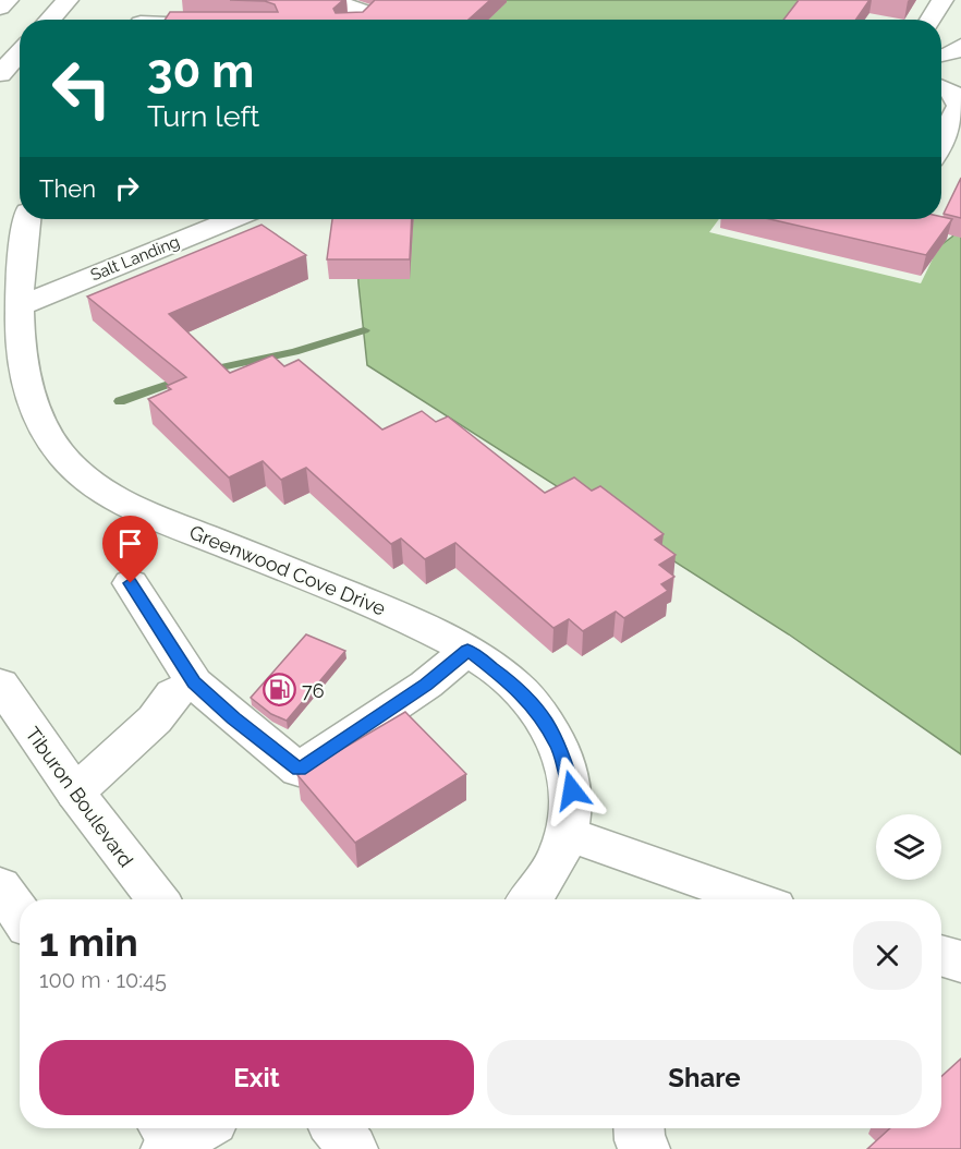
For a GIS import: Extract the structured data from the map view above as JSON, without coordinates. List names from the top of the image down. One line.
{"streets":{"street":["Salt Landing","Greenwood Cove Drive","Tiburon Boulevard"]},"crossings":[["Salt Landing","Greenwood Cove Drive"]],"places":{"fuel station":["76"]},"page":{"turn":["30 m","Turn left"],"then":"Then","heading":["1 min","100 m · 10:45"],"buttons":["Exit","Share"]}}
